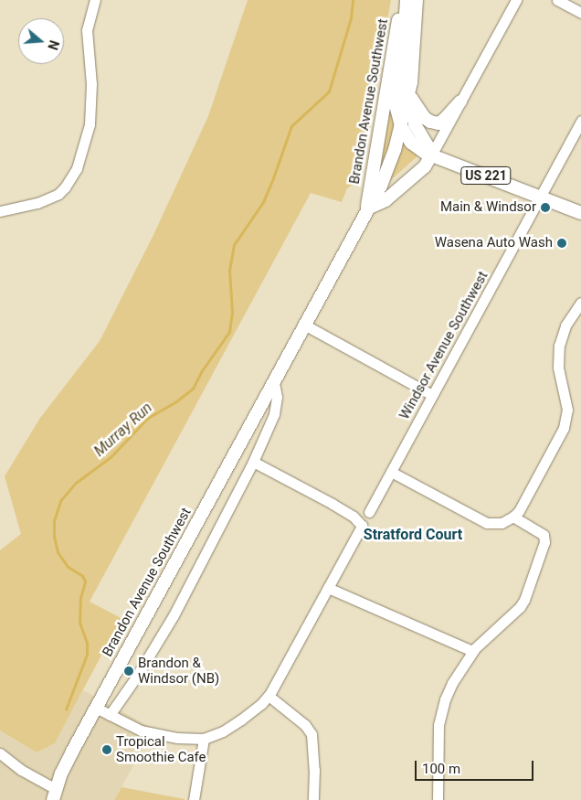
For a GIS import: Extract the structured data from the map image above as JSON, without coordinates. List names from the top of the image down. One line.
{"streets":{"main road":["Brandon Avenue Southwest","US 221"],"street":["Windsor Avenue Southwest"]},"crossings":[["Brandon Avenue Southwest","US 221"],["US 221","Windsor Avenue Southwest"]],"districts":["Stratford Court"],"water":["Murray Run"],"places":["Main & Windsor","Wasena Auto Wash","Brandon & Windsor (NB)","Tropical Smoothie Cafe"],"scale_bar":"100 m","north":"right"}
